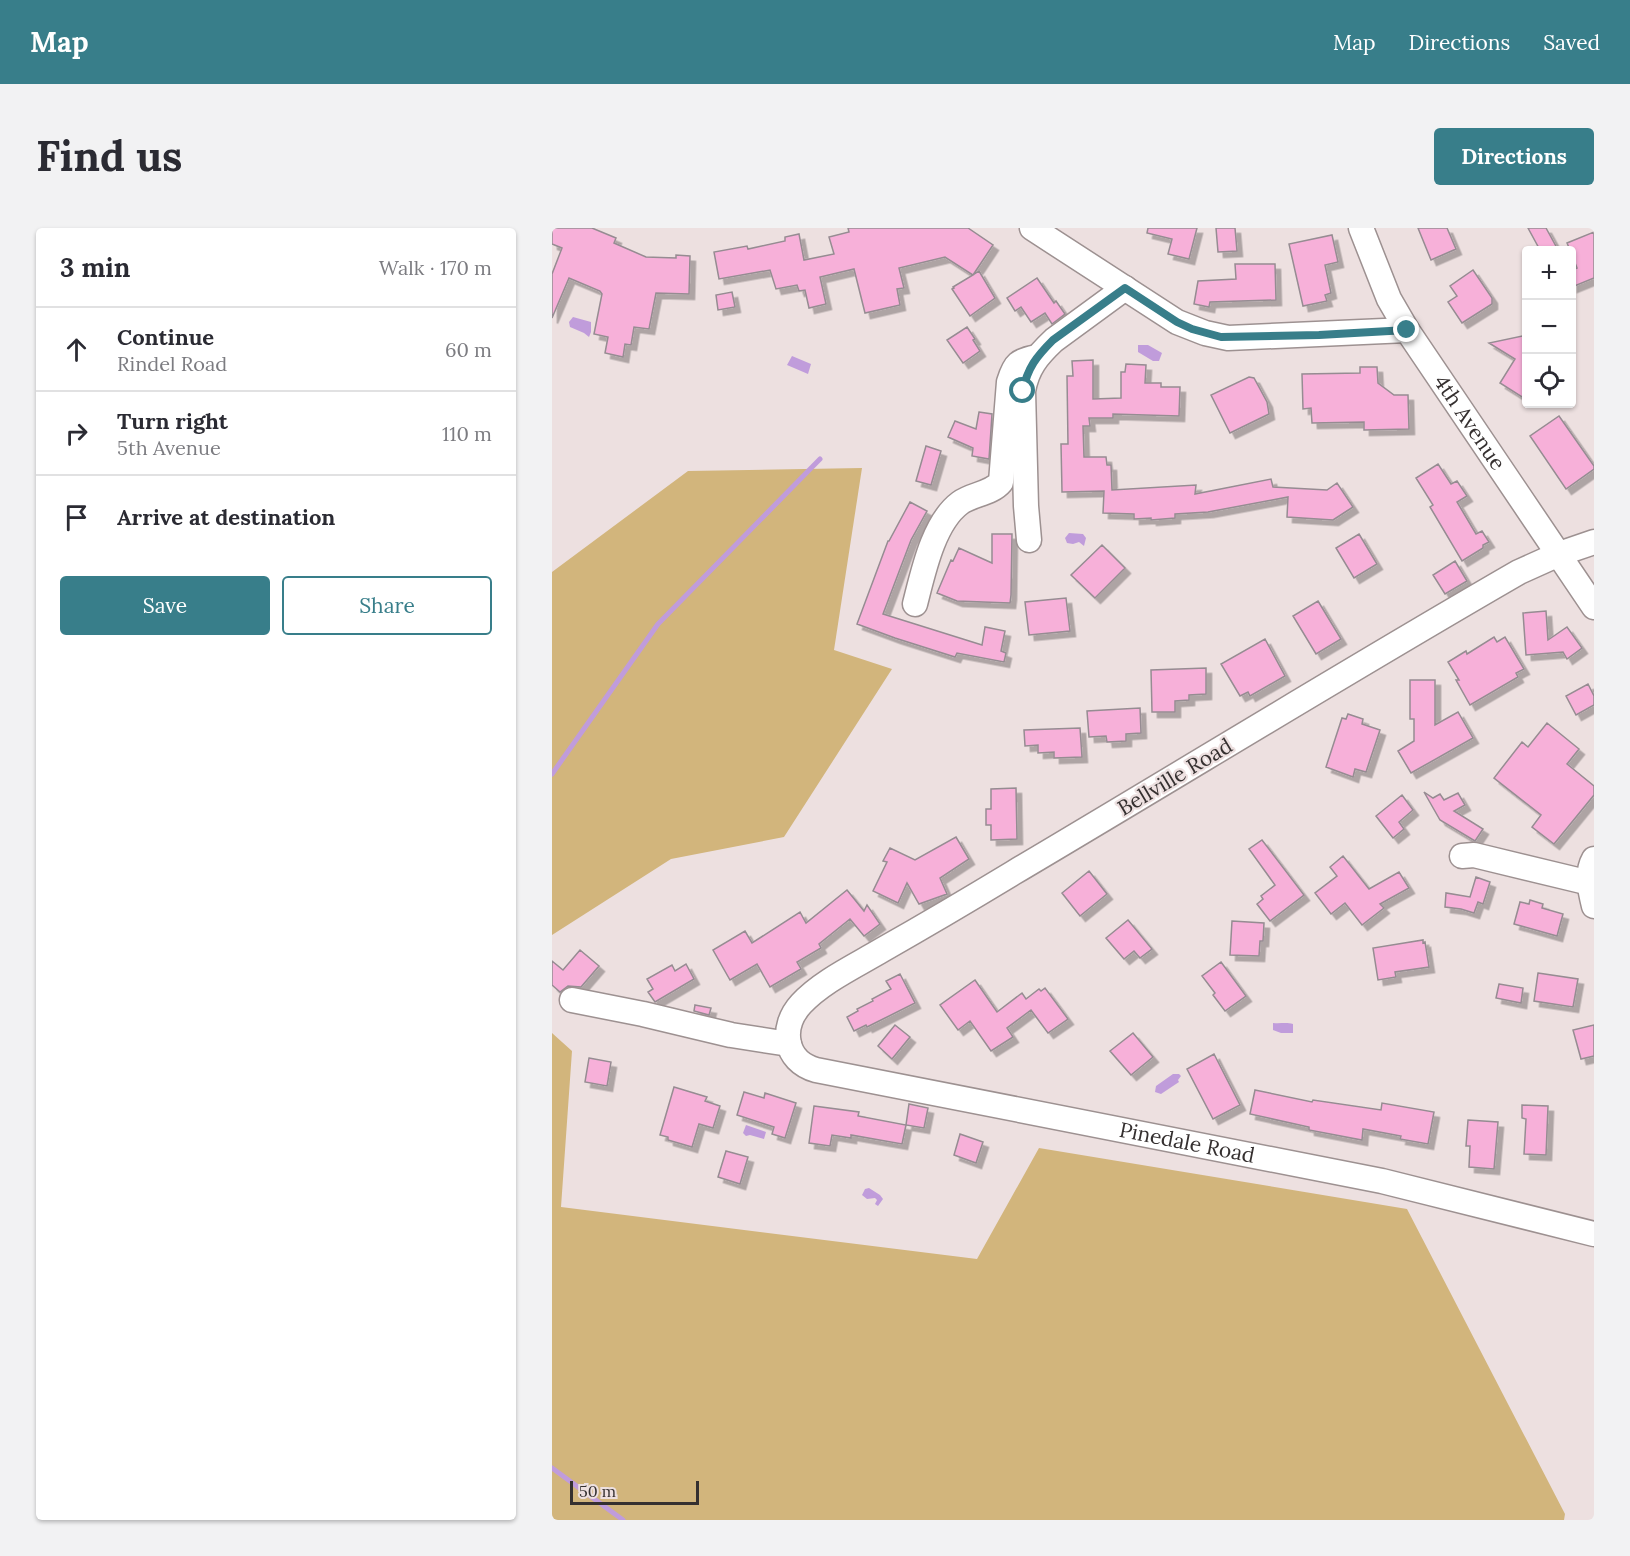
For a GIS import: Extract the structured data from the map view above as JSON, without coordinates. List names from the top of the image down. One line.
{"streets":{"street":["4th Avenue","Bellville Road","Pinedale Road"]},"crossings":[["4th Avenue","Bellville Road"],["Bellville Road","Pinedale Road"]],"scale_bar":"50 m","page":{"header":"Map","nav":["Map","Directions","Saved"],"buttons":["Directions",["Save","Share"]],"title":"Find us","heading":["3 min","Walk · 170 m"],"map_buttons":["+","−"],"list":[["Continue","Rindel Road","60 m"],["Turn right","5th Avenue","110 m"],"Arrive at destination"],"scale":"50 m"}}
